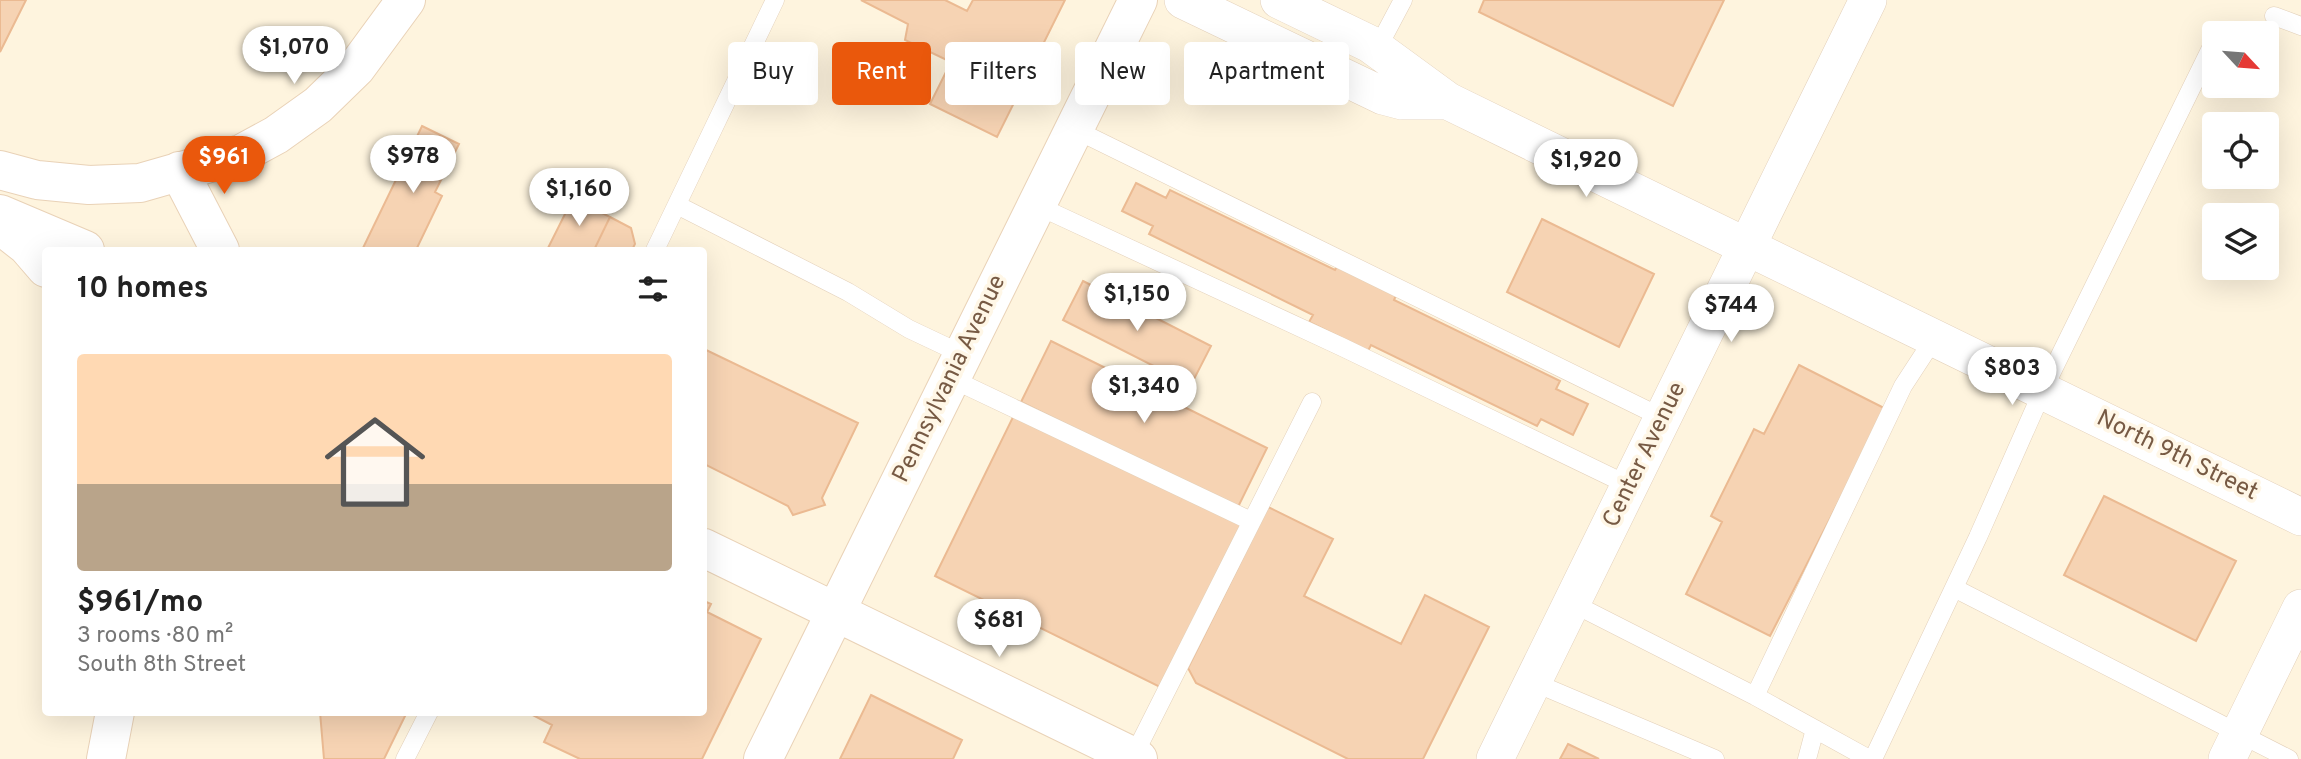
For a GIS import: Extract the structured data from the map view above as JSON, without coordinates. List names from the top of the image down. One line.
{"streets":{"street":["Pennsylvania Avenue","Center Avenue","North 9th Street"]},"crossings":[["Center Avenue","North 9th Street"]],"north":"bottom right","page":{"price":["$1,070","$978","$961","$1,920","$1,160","$1,150","$744","$803","$1,340","$681"],"chip":["Buy","Rent","Filters","New","Apartment"],"heading":"10 homes","list":[{"name":"$961/mo","note":"3 rooms · 80 m² · South 8th Street"}]}}
